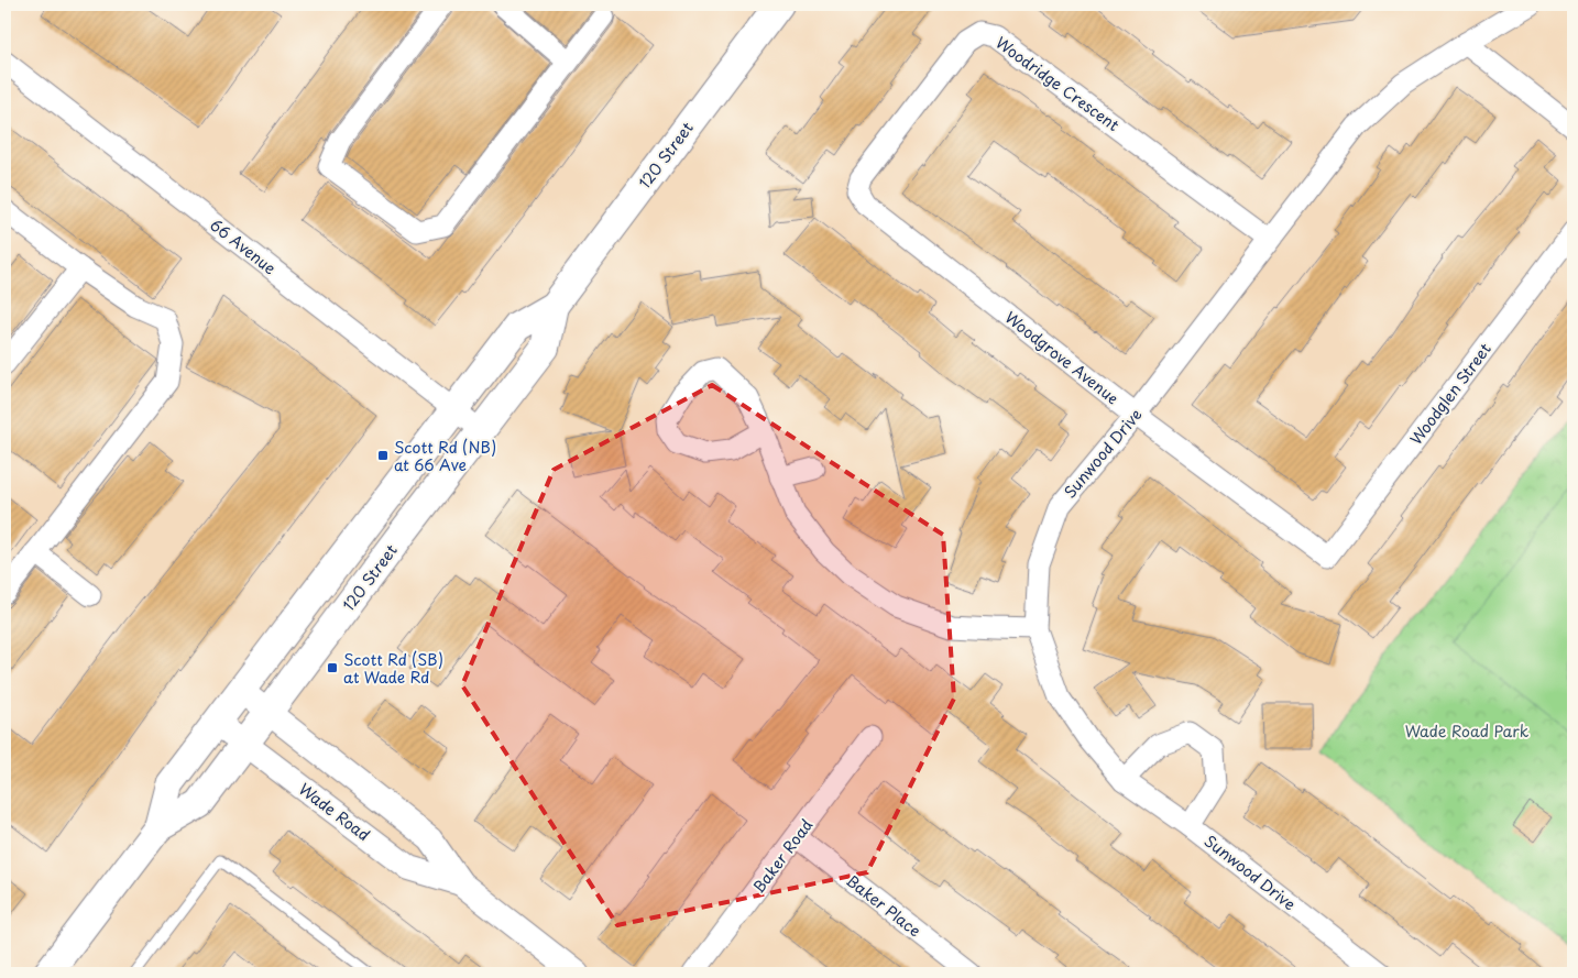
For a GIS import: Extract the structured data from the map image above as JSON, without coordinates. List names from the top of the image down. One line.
{"streets":{"main road":["120 Street"],"street":["Woodridge Crescent","66 Avenue","Woodgrove Avenue","Woodglen Street","Sunwood Drive","Wade Road","Baker Road","Baker Place"]},"crossings":[["Woodridge Crescent","Woodgrove Avenue"],["Woodridge Crescent","Sunwood Drive"],["120 Street","66 Avenue"],["120 Street","Wade Road"],["Woodgrove Avenue","Woodglen Street"],["Woodgrove Avenue","Sunwood Drive"],["Baker Road","Baker Place"]],"parks":["Wade Road Park"],"places":{"transit":["Scott Rd (NB) at 66 Ave","Scott Rd (SB) at Wade Rd"]}}
